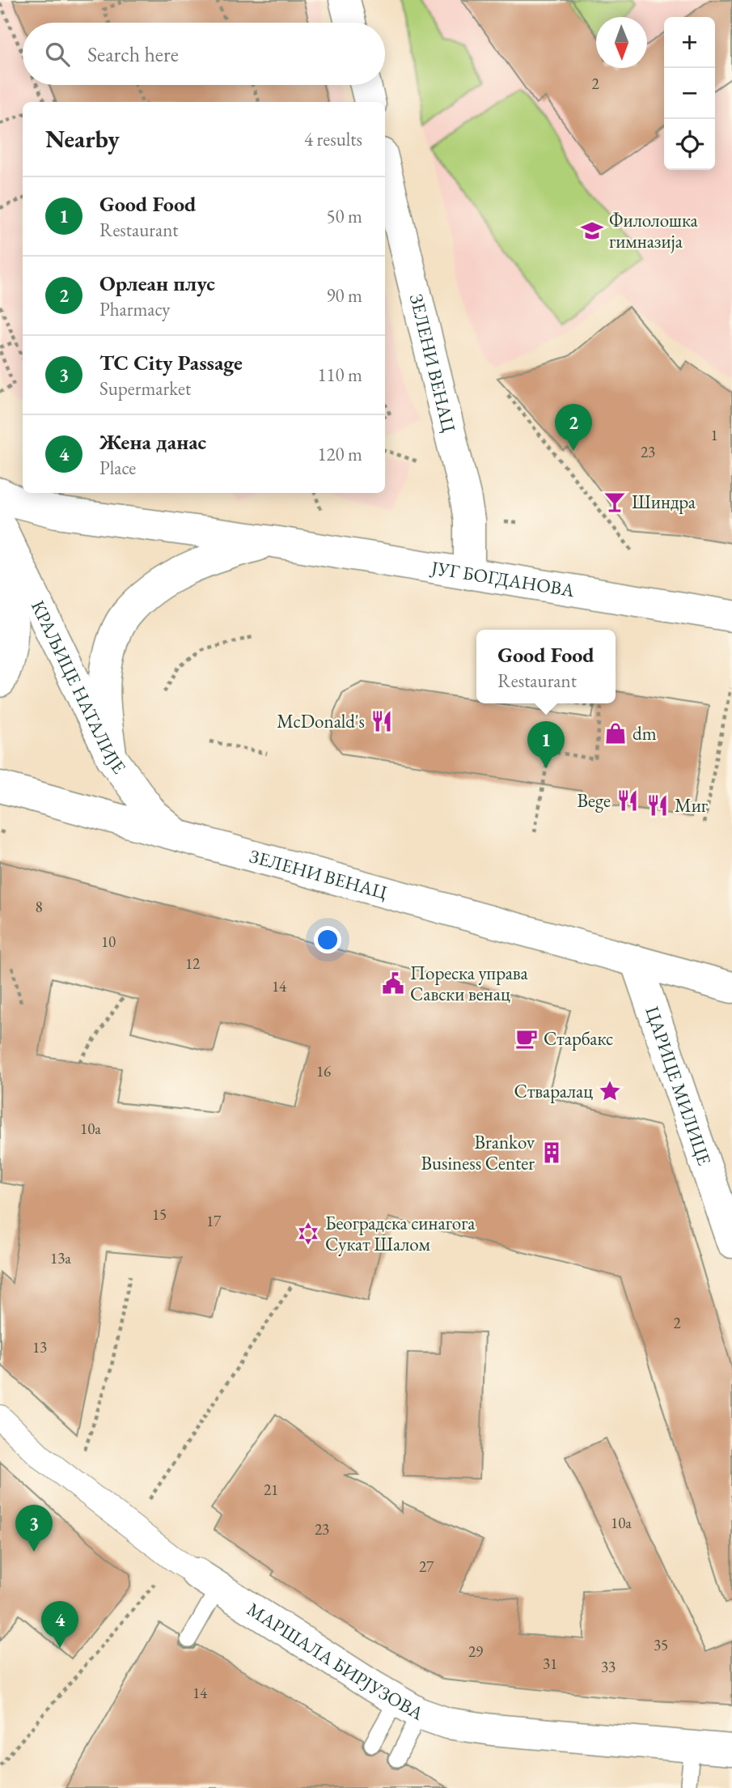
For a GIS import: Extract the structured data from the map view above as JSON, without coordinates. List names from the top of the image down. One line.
{"streets":{"street":["ЗЕЛЕНИ ВЕНАЦ","ЈУГ БОГДАНОВА","КРАЉИЦЕ НАТАЛИЈЕ","ЦАРИЦЕ МИЛИЦЕ","МАРШАЛА БИРЈУЗОВА"]},"crossings":[["ЗЕЛЕНИ ВЕНАЦ","ЈУГ БОГДАНОВА"],["ЗЕЛЕНИ ВЕНАЦ","КРАЉИЦЕ НАТАЛИЈЕ"],["ЗЕЛЕНИ ВЕНАЦ","ЦАРИЦЕ МИЛИЦЕ"],["ЈУГ БОГДАНОВА","КРАЉИЦЕ НАТАЛИЈЕ"]],"places":{"school or university":["Филолошка гимназија"],"bar":["Шиндра"],"restaurant":["McDonald's","Bege","Миг"],"shop":["dm"],"public building":["Пореска управа Савски венац"],"cafe":["Старбакс"],"place":["Стваралац"],"building":["Brankov Business Center"],"synagogue":["Београдска синагога Сукат Шалом"]},"house_numbers":["2","1","23","8","10","12","14","16","10a","15","17","13a","2","13","21","10a","23","27","35","29","31","33","14"],"north":"bottom","page":{"map_buttons":["+","−"],"search":"Search here","heading":["Nearby","4 results"],"list":[{"mark":"1","name":"Good Food","note":"Restaurant","value":"50 m"},{"mark":"2","name":"Орлеан плус","note":"Pharmacy","value":"90 m"},{"mark":"3","name":"TC City Passage","note":"Supermarket","value":"110 m"},{"mark":"4","name":"Жена данас","note":"Place","value":"120 m"}],"pins":["2","1","3","4"],"popup":["Good Food","Restaurant"]}}
